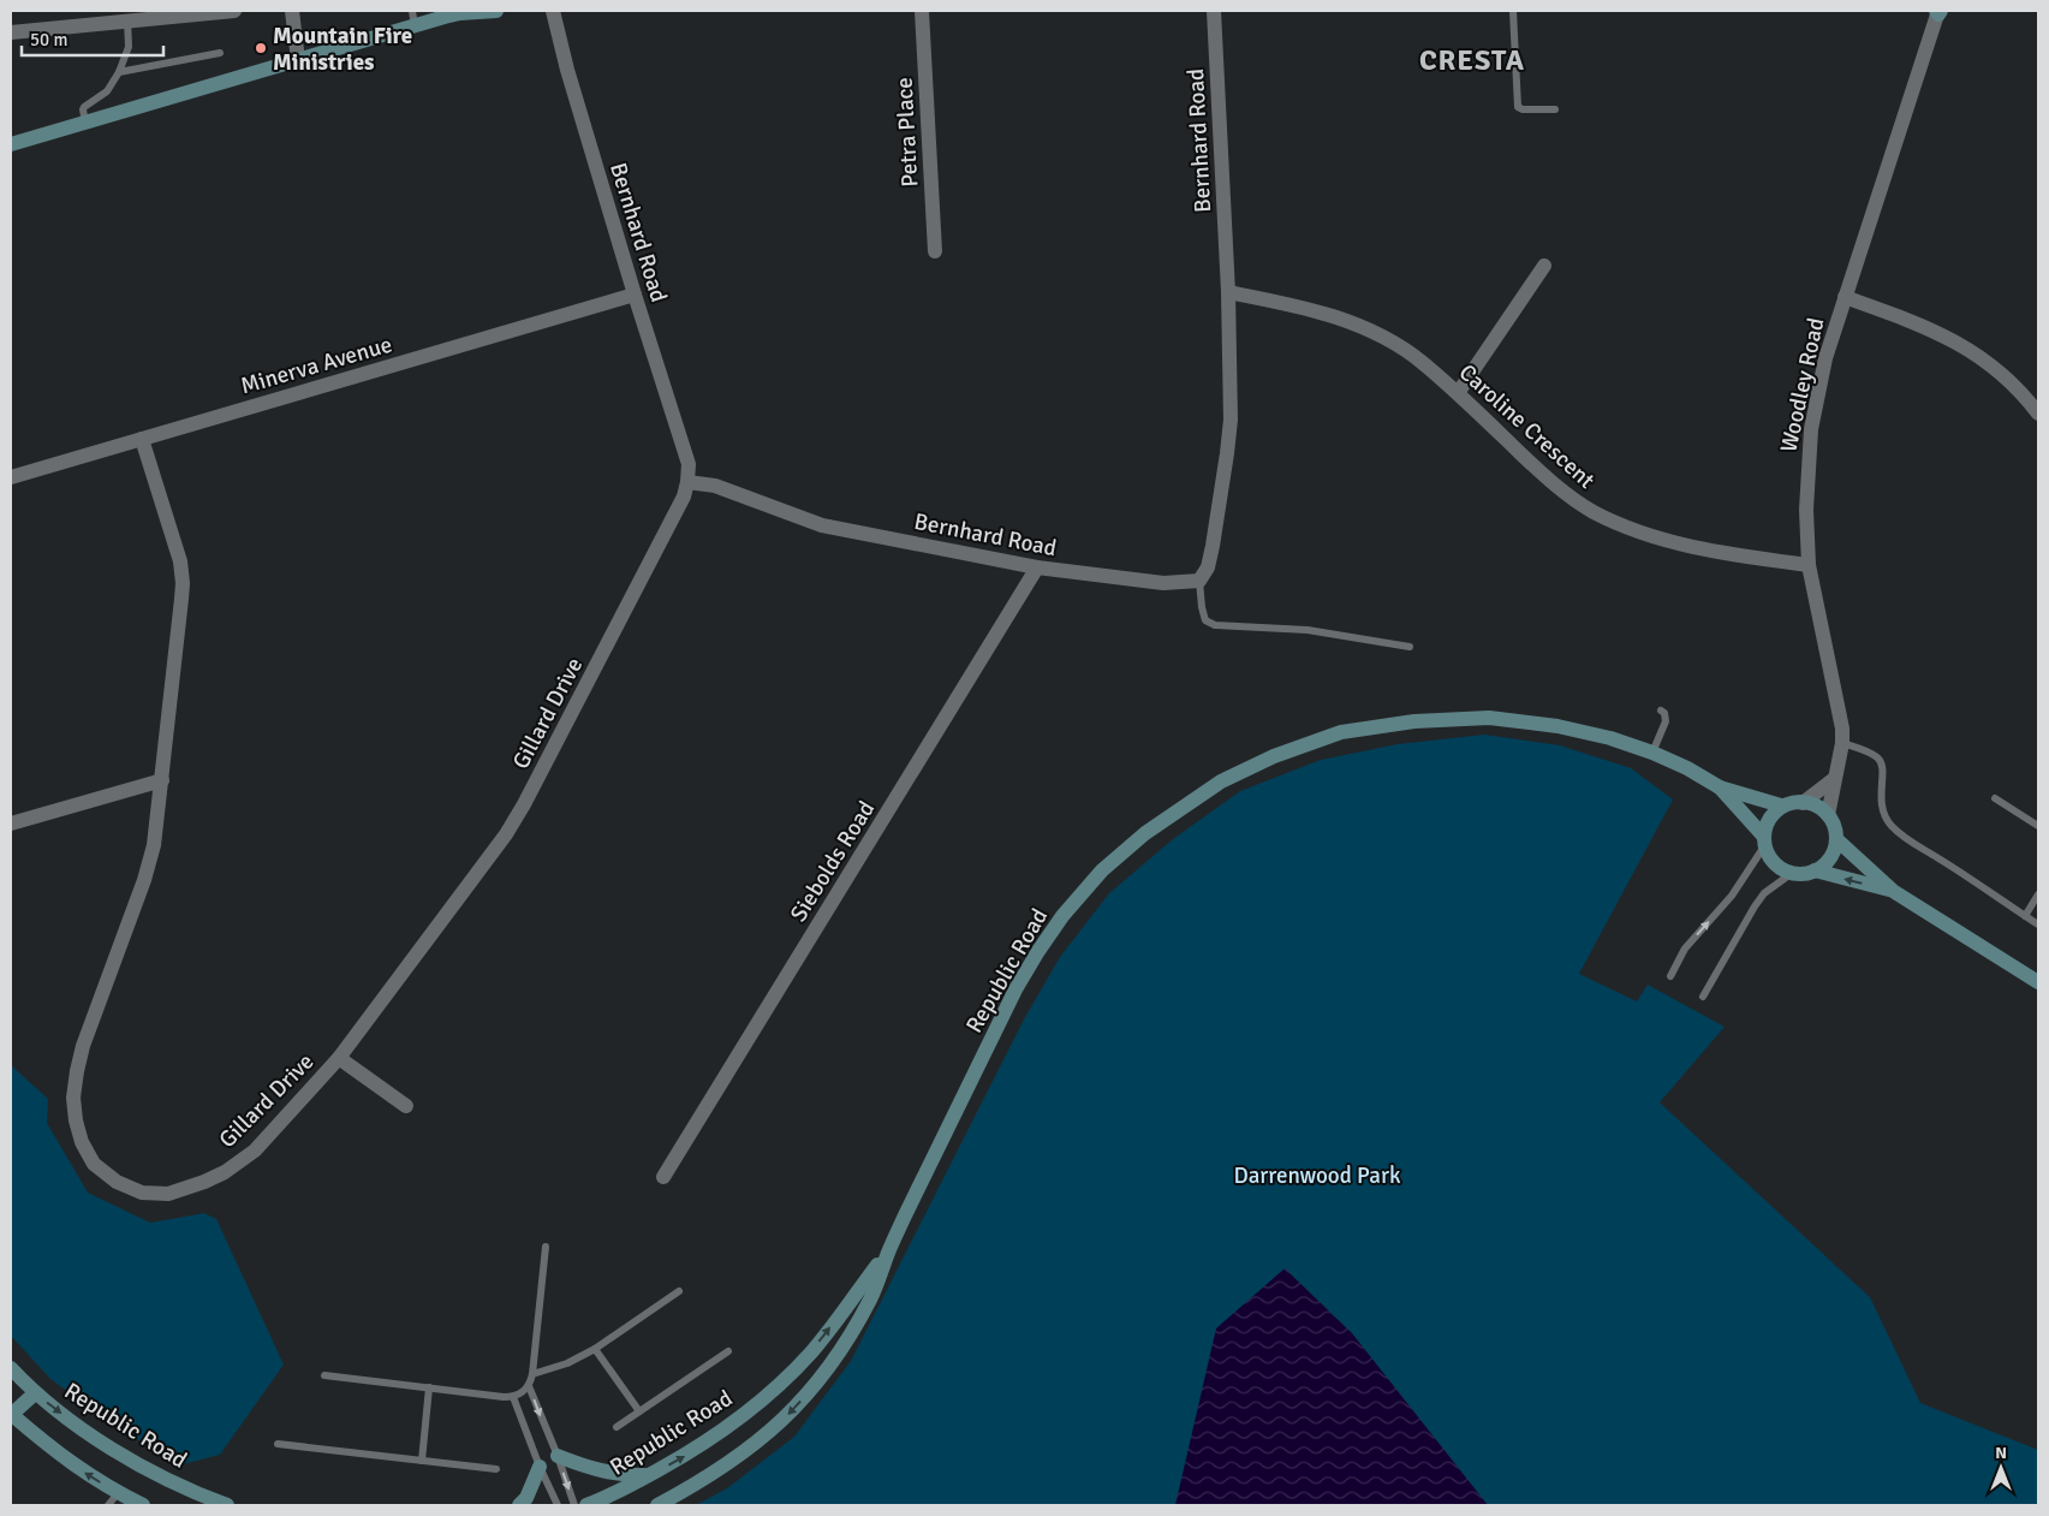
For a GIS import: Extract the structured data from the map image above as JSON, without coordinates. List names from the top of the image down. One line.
{"streets":{"main road":["Republic Road"],"street":["Petra Place","Bernhard Road","Minerva Avenue","Woodley Road","Caroline Crescent","Gillard Drive","Siebolds Road"]},"crossings":[["Bernhard Road","Minerva Avenue"],["Bernhard Road","Caroline Crescent"],["Bernhard Road","Gillard Drive"],["Bernhard Road","Siebolds Road"],["Minerva Avenue","Gillard Drive"],["Woodley Road","Caroline Crescent"],["Woodley Road","Republic Road"]],"districts":["CRESTA"],"parks":["Darrenwood Park"],"places":["Mountain Fire Ministries"],"scale_bar":"50 m","north":"top"}
